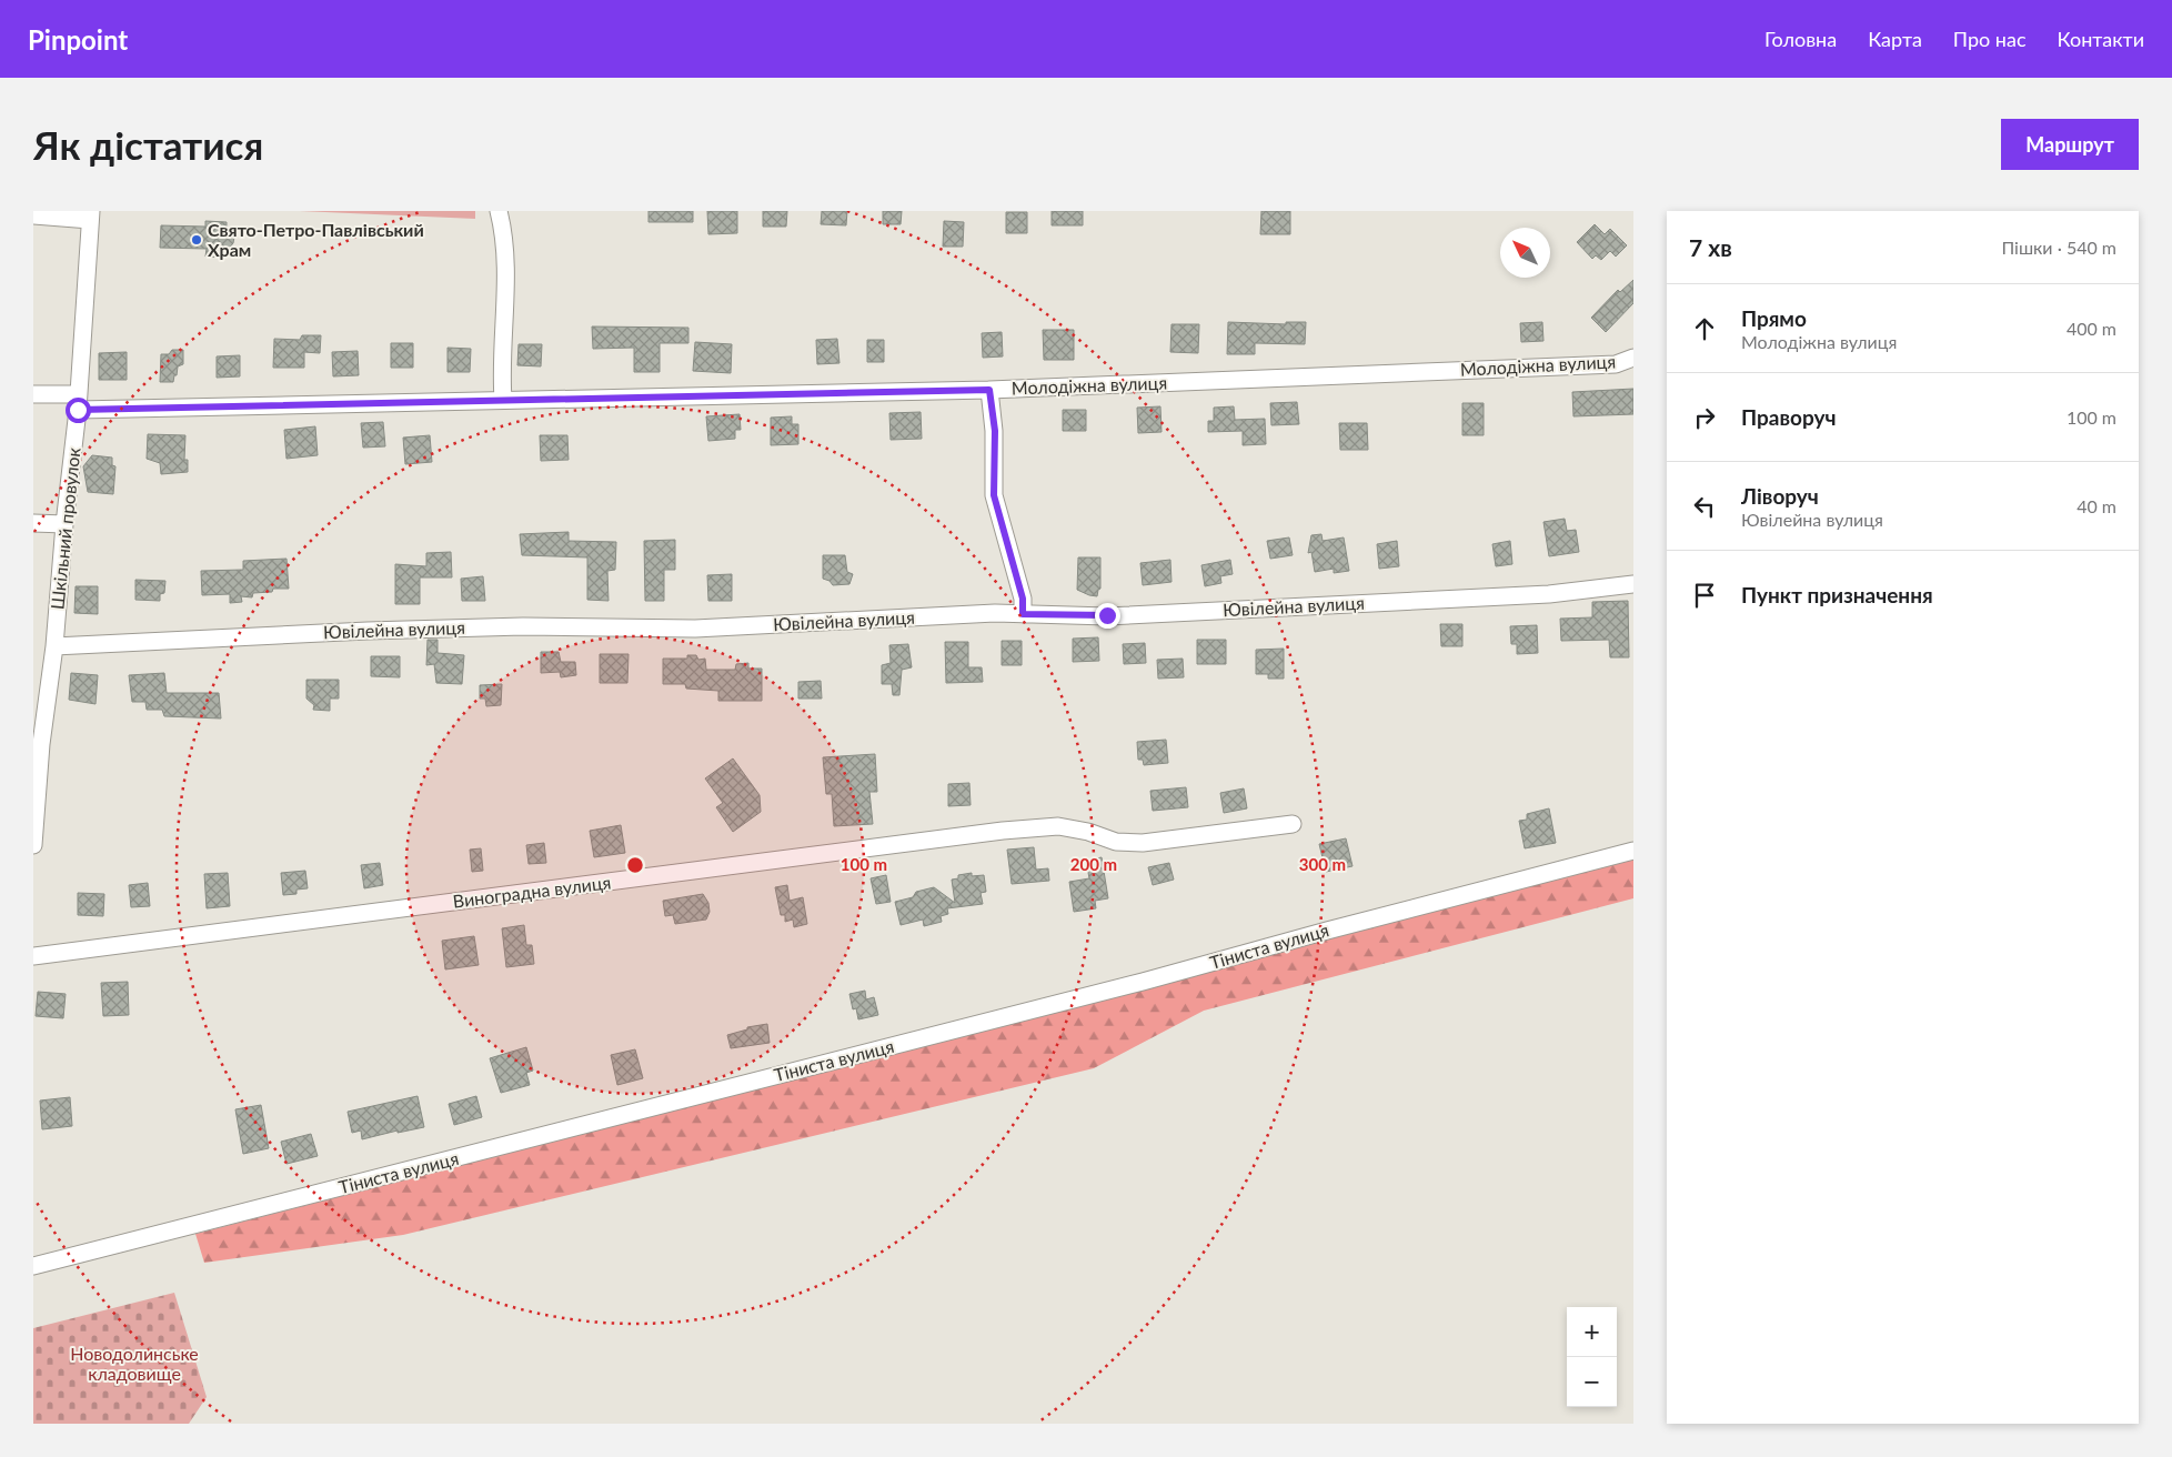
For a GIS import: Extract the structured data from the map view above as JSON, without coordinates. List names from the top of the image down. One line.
{"streets":{"street":["Молодіжна вулиця","Шкільний провулок","Ювілейна вулиця","Виноградна вулиця","Тіниста вулиця"]},"crossings":[["Молодіжна вулиця","Шкільний провулок"],["Шкільний провулок","Ювілейна вулиця"]],"parks":["Новодолинське кладовище"],"places":["Свято-Петро-Павлівський Храм"],"north":"top left","page":{"header":"Pinpoint","nav":["Головна","Карта","Про нас","Контакти"],"buttons":"Маршрут","title":"Як дістатися","heading":["7 хв","Пішки · 540 m"],"list":[["Прямо","Молодіжна вулиця","400 m"],["Праворуч","100 m"],["Ліворуч","Ювілейна вулиця","40 m"],"Пункт призначення"],"map_buttons":["+","−"]},"rings":["100 m","200 m","300 m"]}
